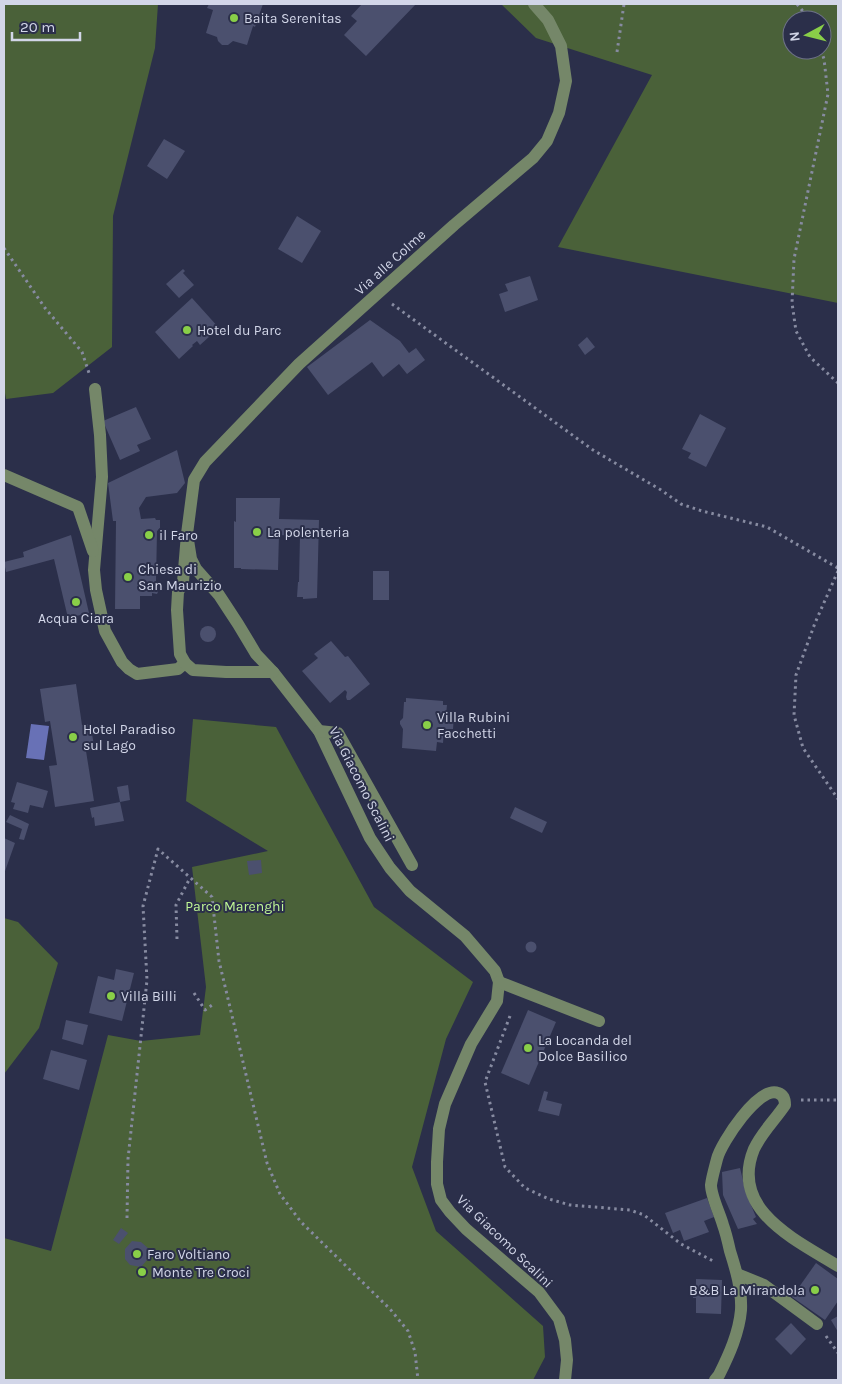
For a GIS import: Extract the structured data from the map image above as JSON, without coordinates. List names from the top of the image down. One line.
{"streets":{"street":["Via alle Colme","Via Giacomo Scalini"]},"crossings":[["Via alle Colme","Via Giacomo Scalini"]],"parks":["Parco Marenghi"],"places":["Baita Serenitas","Hotel du Parc","La polenteria","il Faro","Chiesa di San Maurizio","Acqua Ciara","Villa Rubini Facchetti","Hotel Paradiso sul Lago","Villa Billi","La Locanda del Dolce Basilico","Faro Voltiano","Monte Tre Croci","B&B La Mirandola"],"scale_bar":"20 m","north":"left"}
